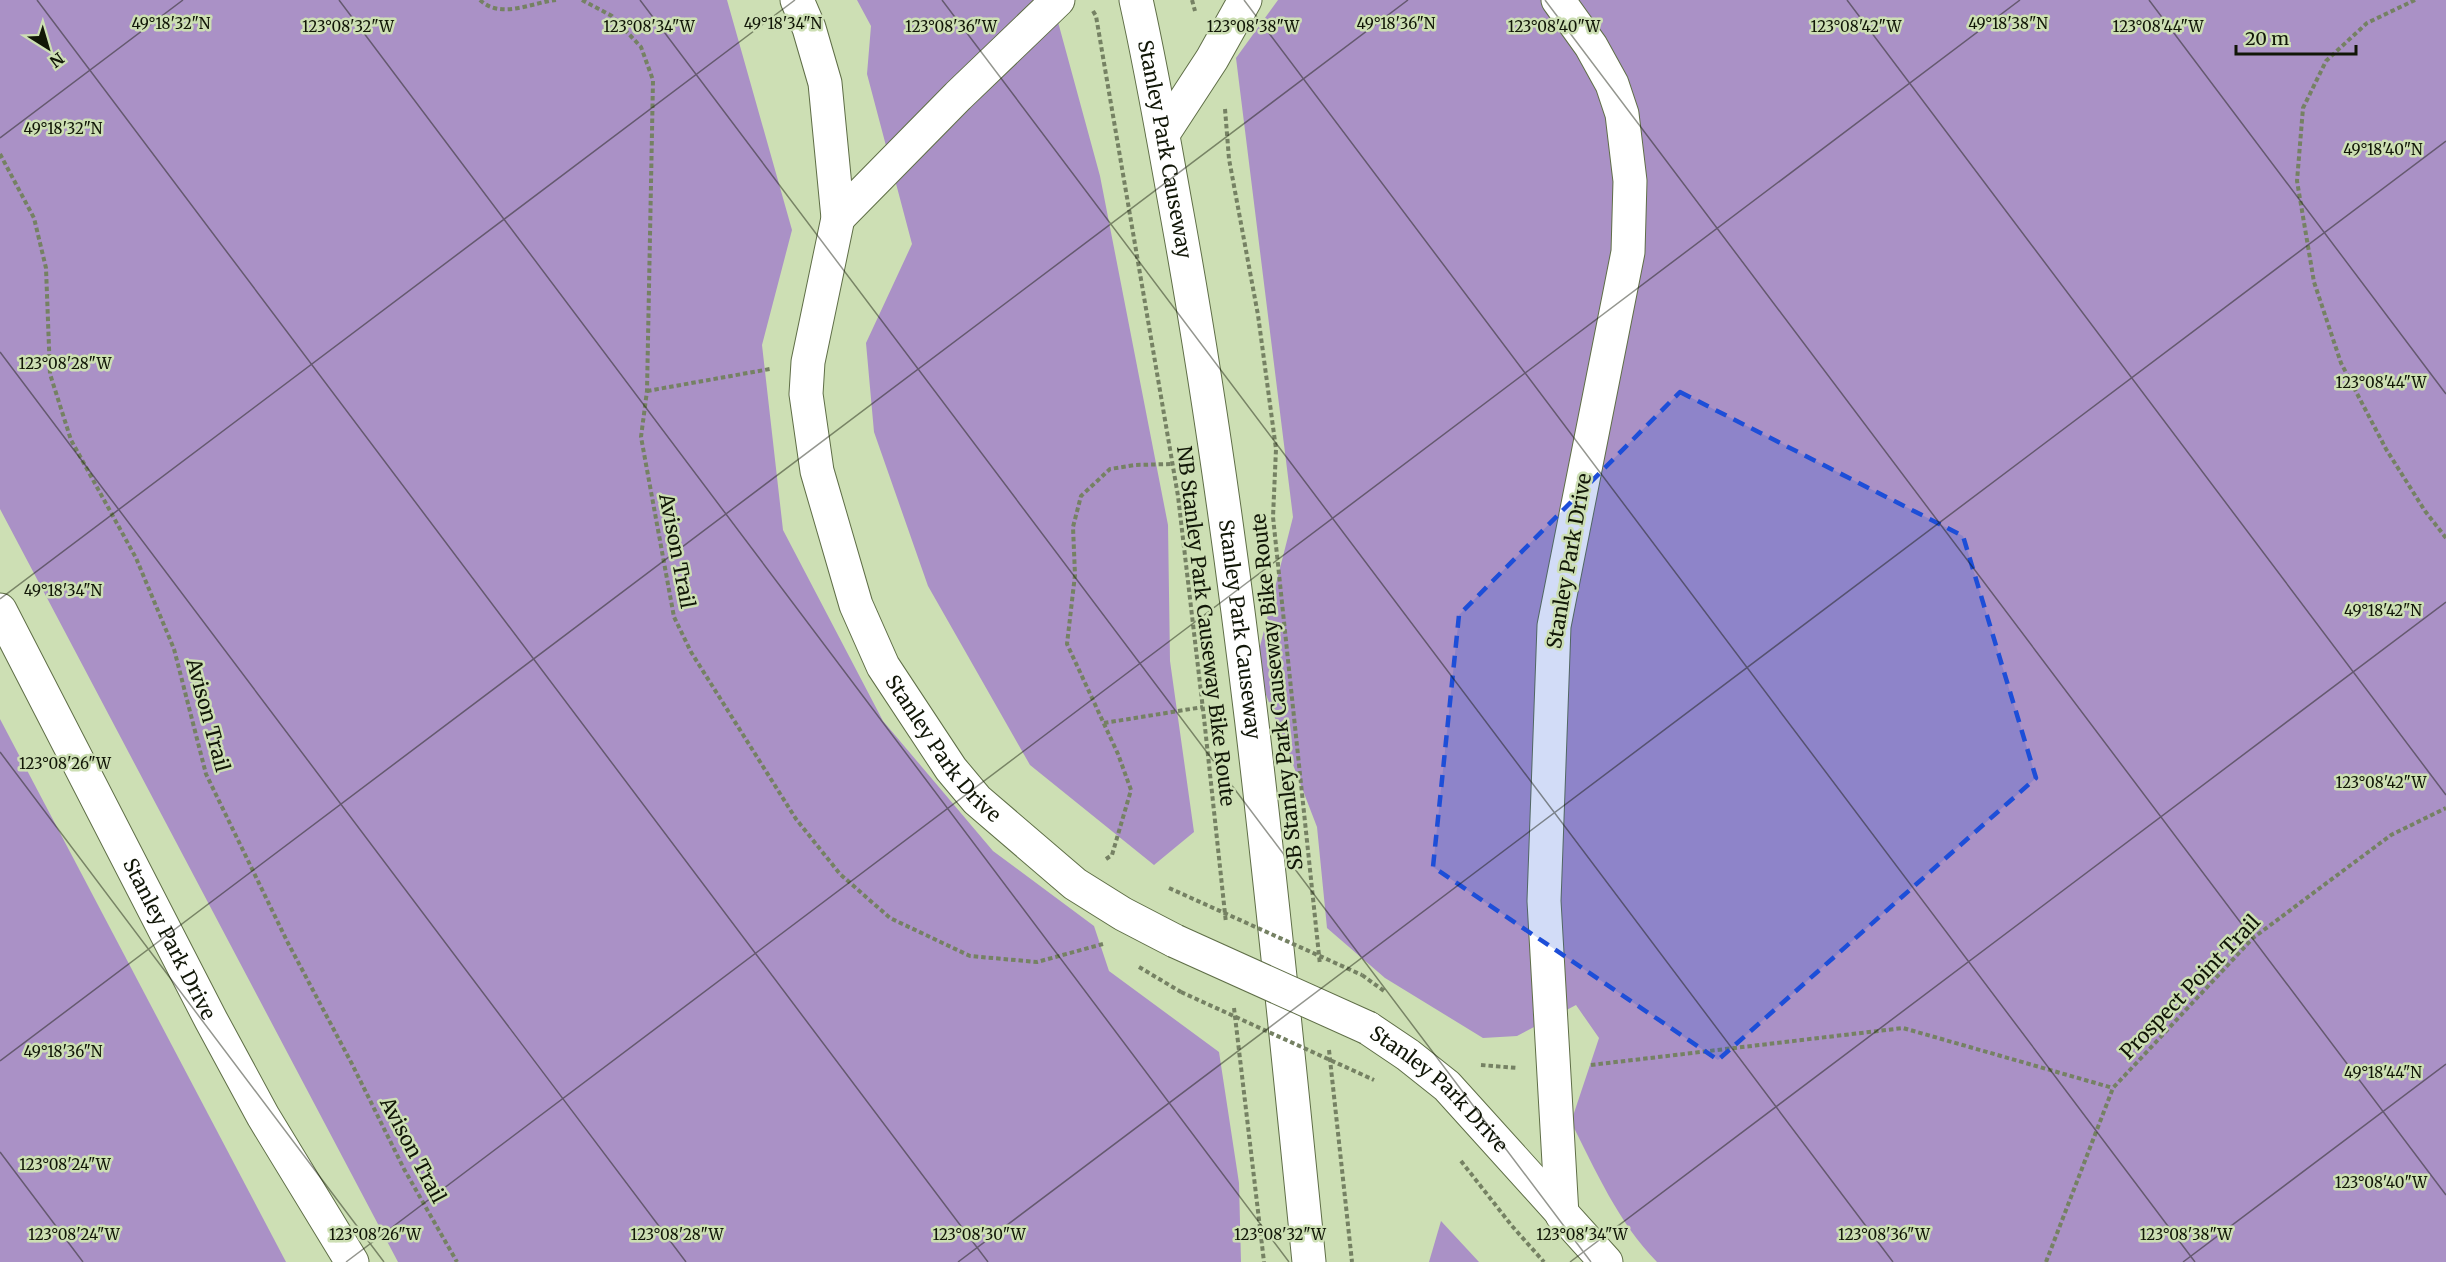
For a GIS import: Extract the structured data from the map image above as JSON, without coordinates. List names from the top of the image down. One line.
{"streets":{"main road":["Stanley Park Causeway","Stanley Park Drive"],"path":["Avison Trail","NB Stanley Park Causeway Bike Route","SB Stanley Park Causeway Bike Route","Prospect Point Trail"]},"scale_bar":"20 m","north":"bottom right","coordinates":["49°18'34\"N","49°18'36\"N","49°18'38\"N","49°18'32\"N","123°08'32\"W","123°08'34\"W","123°08'36\"W","123°08'38\"W","123°08'40\"W","123°08'42\"W","123°08'44\"W","49°18'40\"N","123°08'28\"W","49°18'42\"N","123°08'26\"W","49°18'44\"N","123°08'24\"W","123°08'30\"W"]}
